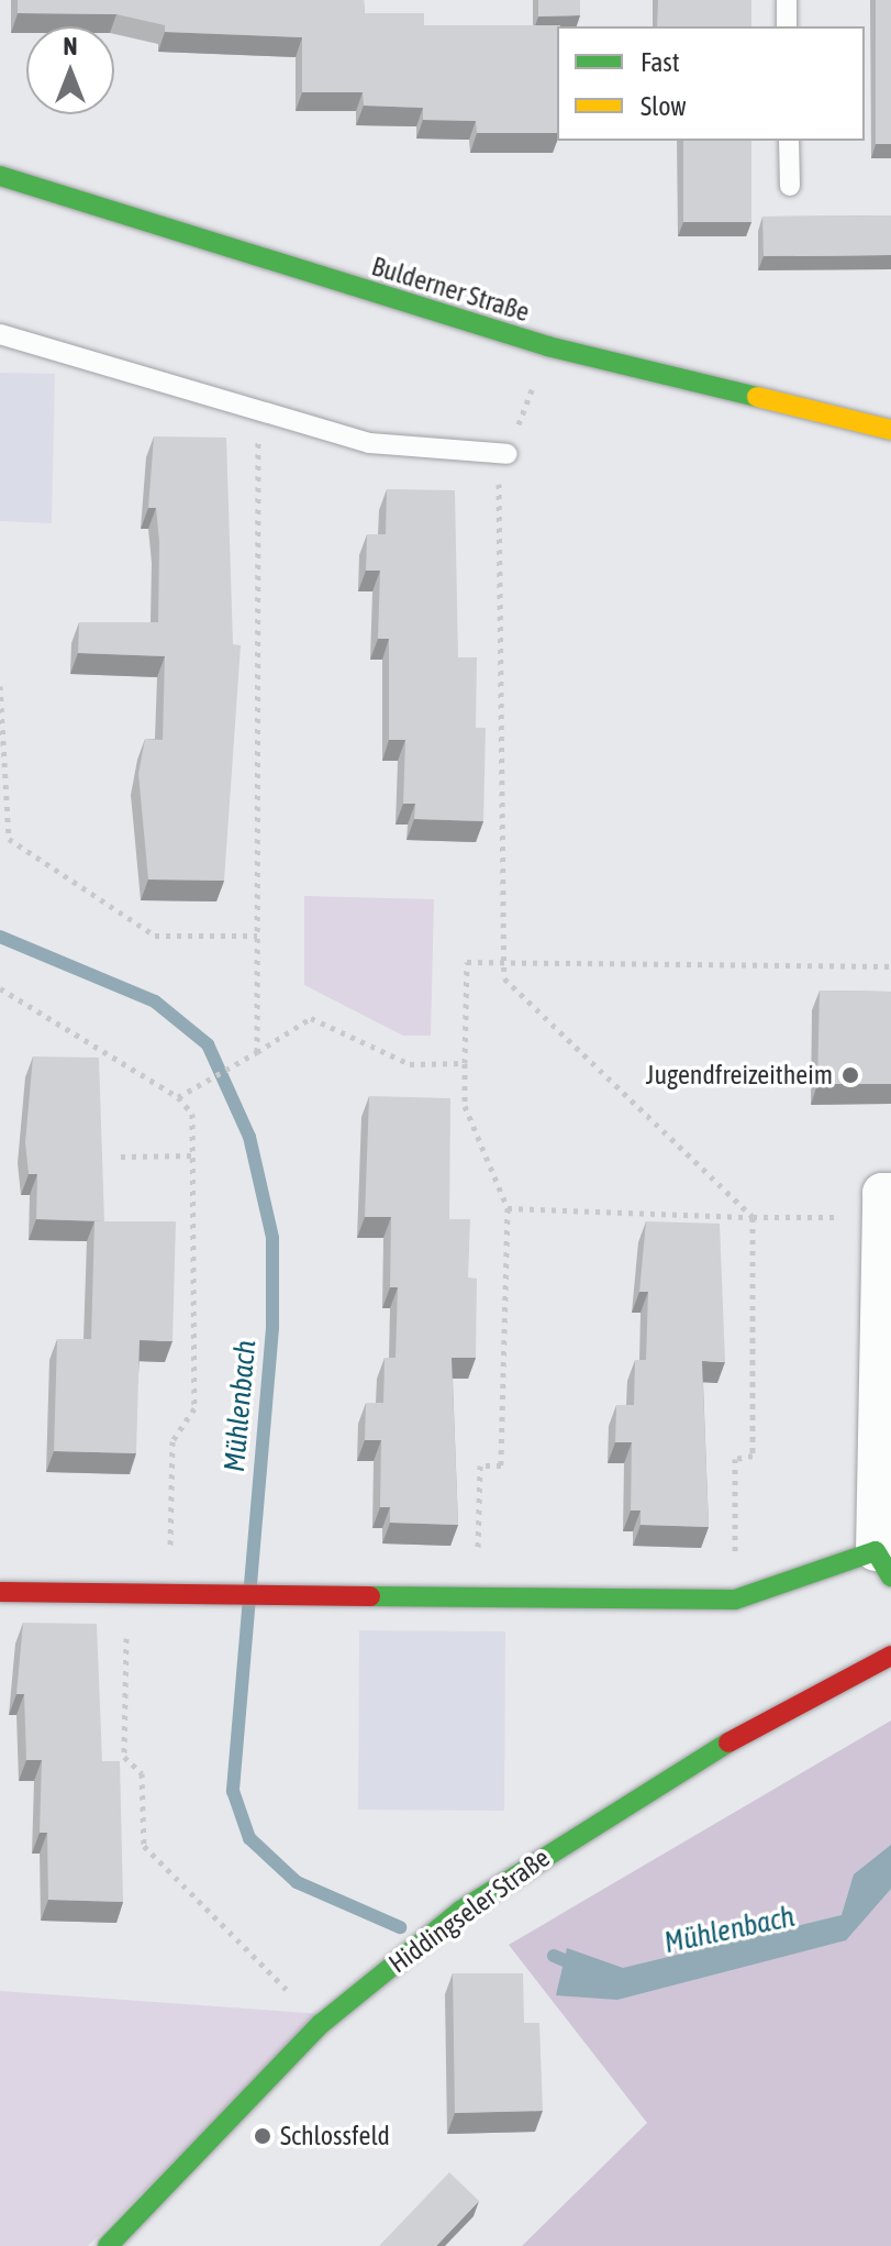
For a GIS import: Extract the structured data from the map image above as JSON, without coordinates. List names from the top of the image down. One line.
{"streets":{"street":["Bulderner Straße","Hiddingseler Straße"]},"water":["Mühlenbach"],"places":["Jugendfreizeitheim","Schlossfeld"],"legend":["Fast","Slow"],"north":"top"}
